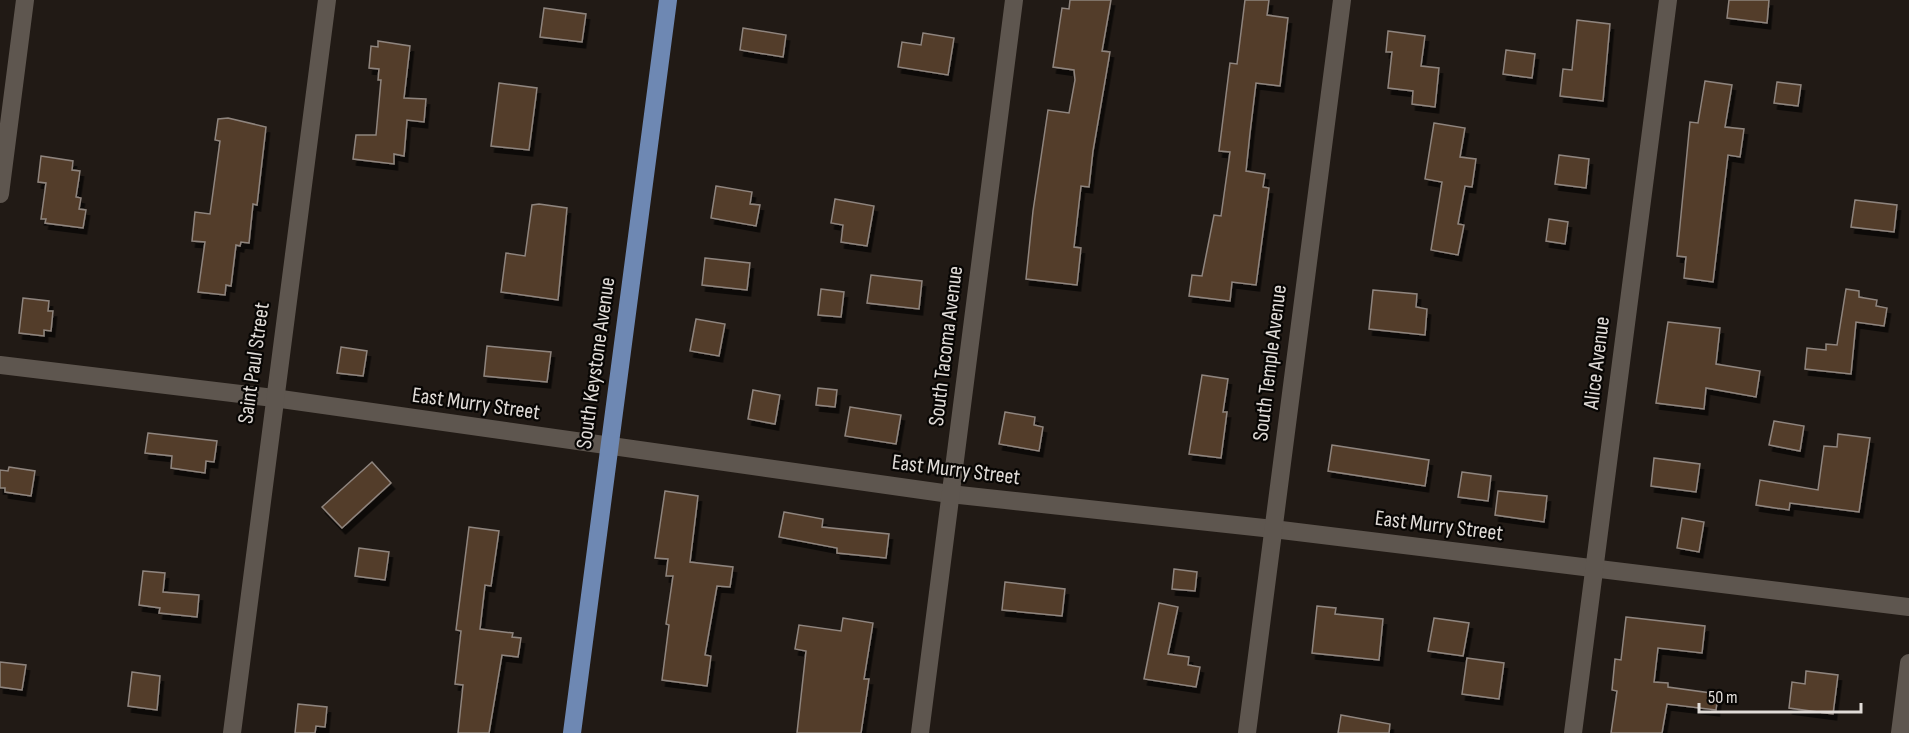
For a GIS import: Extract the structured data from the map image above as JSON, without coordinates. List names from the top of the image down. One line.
{"streets":{"main road":["South Keystone Avenue"],"street":["South Tacoma Avenue","Saint Paul Street","South Temple Avenue","Alice Avenue","East Murry Street"]},"crossings":[["South Tacoma Avenue","East Murry Street"],["Saint Paul Street","East Murry Street"],["South Keystone Avenue","East Murry Street"],["South Temple Avenue","East Murry Street"],["Alice Avenue","East Murry Street"]],"scale_bar":"50 m"}
